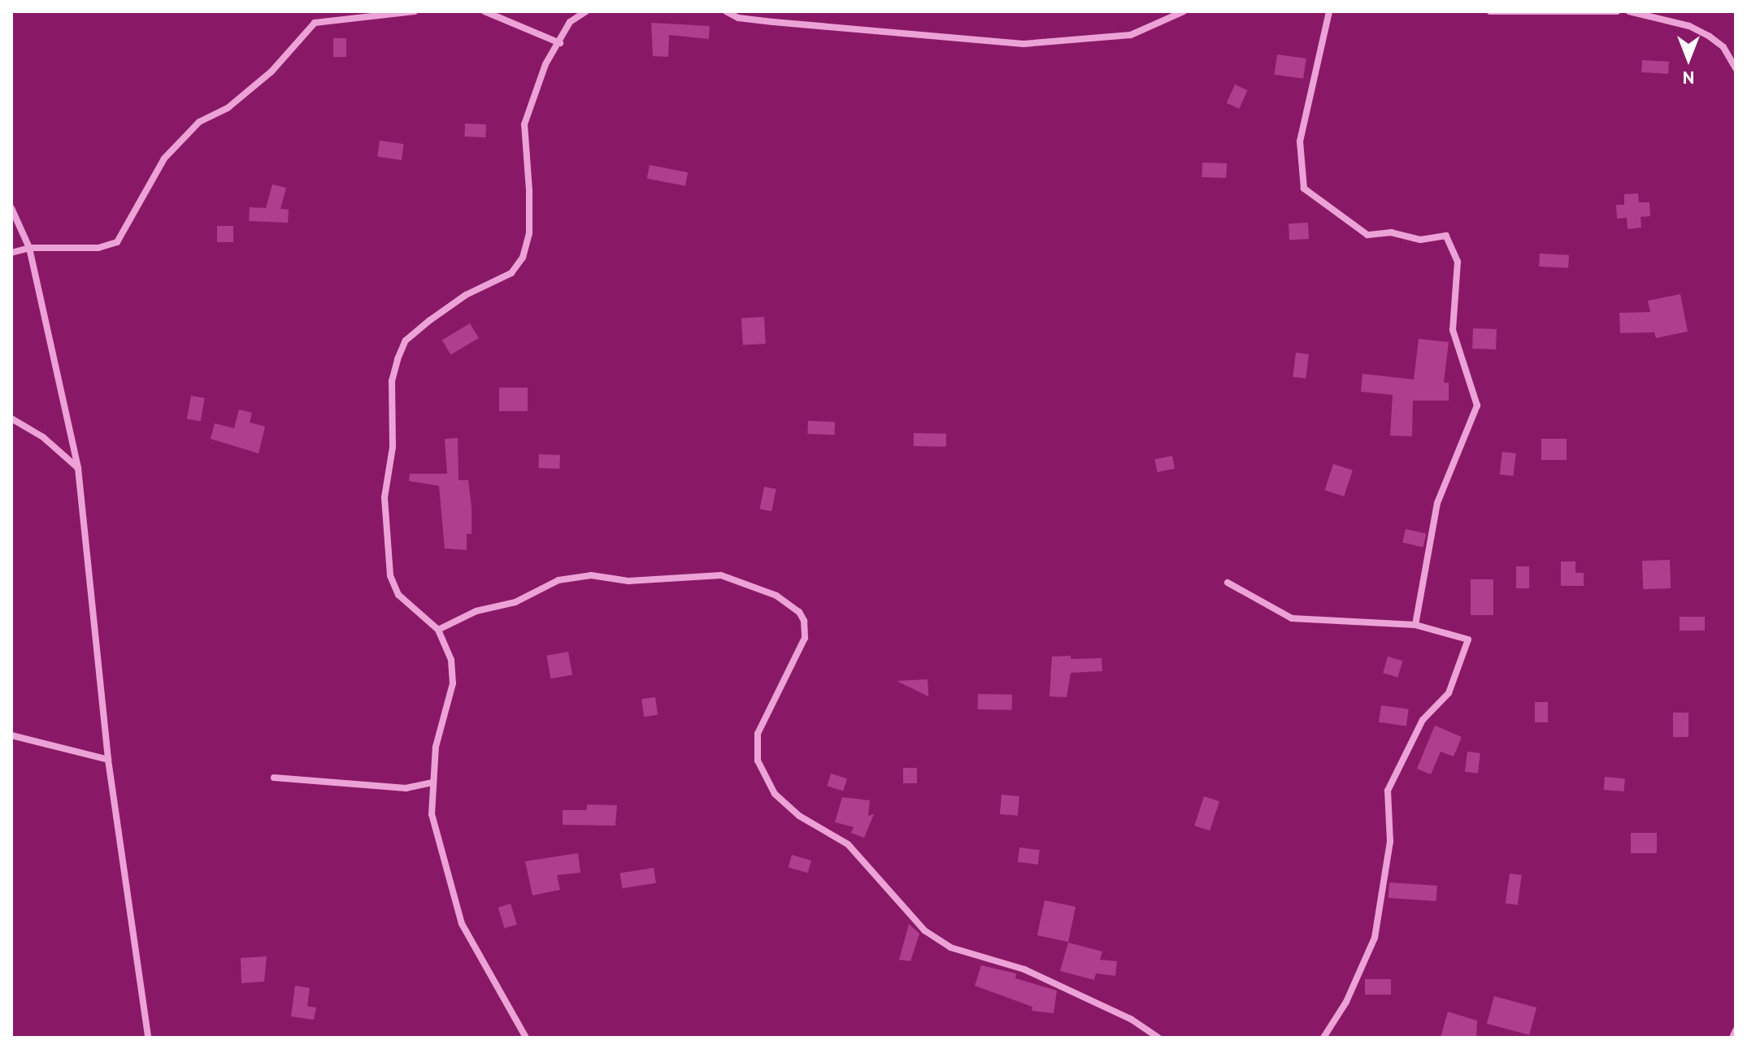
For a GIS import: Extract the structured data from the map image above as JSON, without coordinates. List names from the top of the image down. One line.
{"north":"bottom"}
